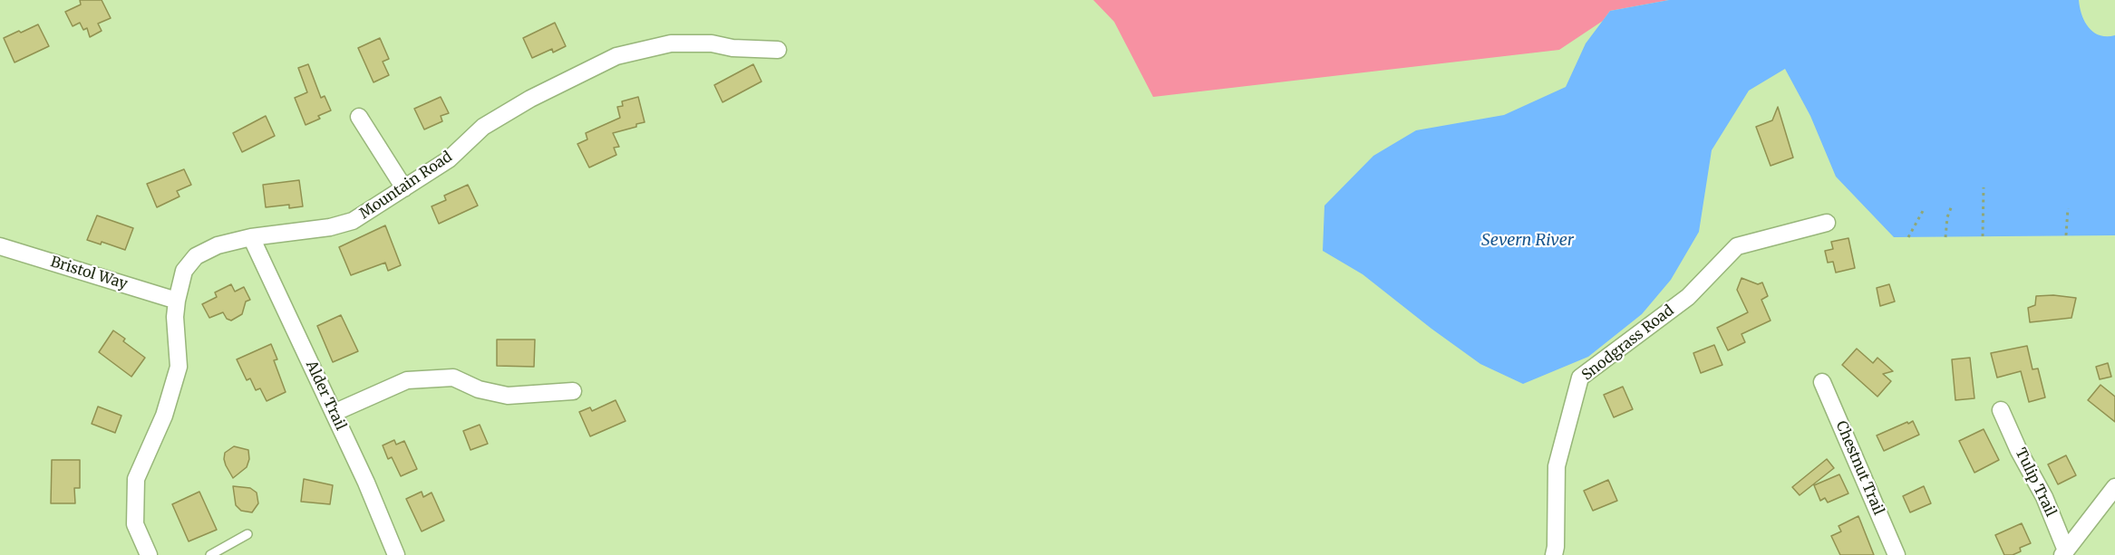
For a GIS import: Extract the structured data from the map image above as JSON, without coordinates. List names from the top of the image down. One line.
{"streets":{"street":["Mountain Road","Bristol Way","Snodgrass Road","Alder Trail","Chestnut Trail","Tulip Trail"]},"crossings":[["Mountain Road","Bristol Way"],["Mountain Road","Alder Trail"]],"water":["Severn River"]}
